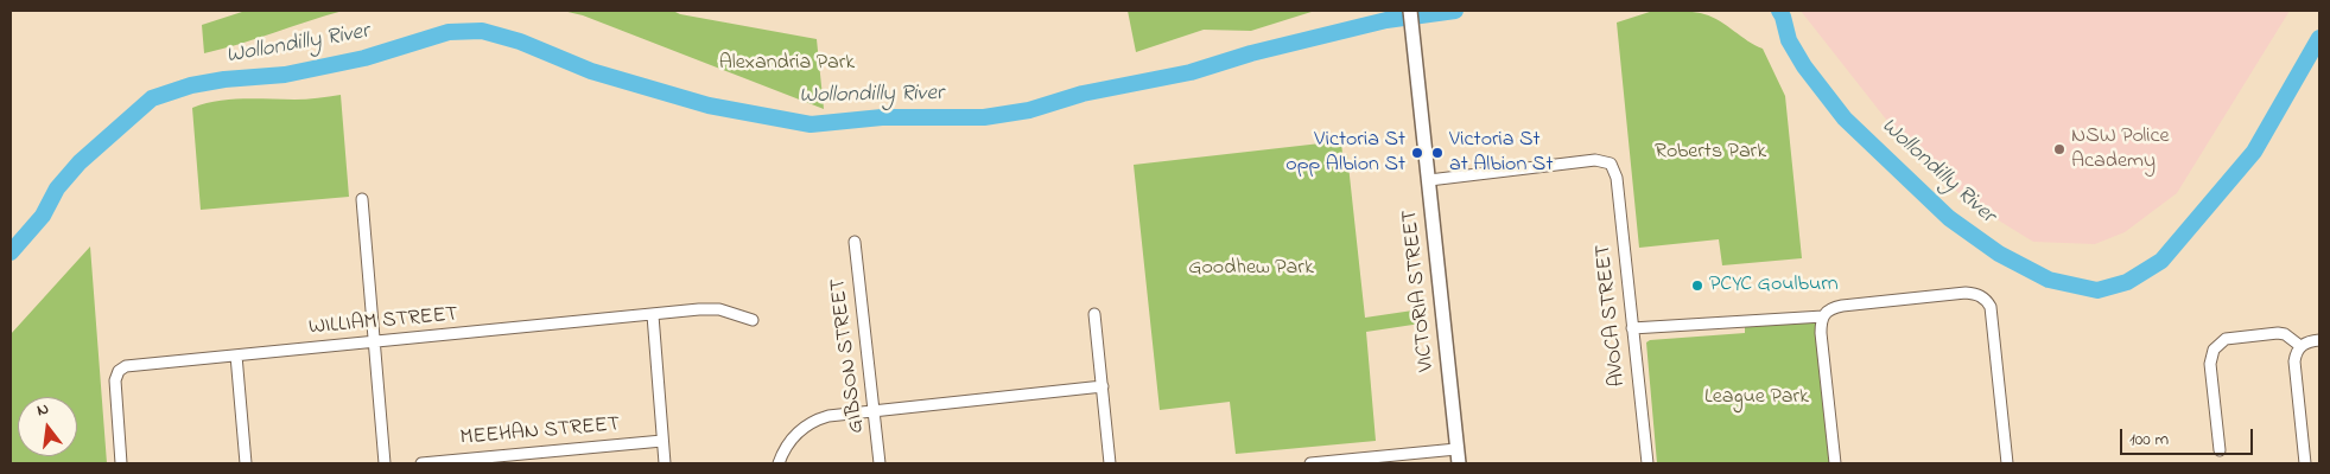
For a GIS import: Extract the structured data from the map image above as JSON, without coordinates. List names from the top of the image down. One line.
{"streets":{"main road":["VICTORIA STREET"],"street":["AVOCA STREET","WILLIAM STREET","GIBSON STREET","MEEHAN STREET"]},"crossings":[["VICTORIA STREET","AVOCA STREET"]],"water":["Wollondilly River"],"parks":["Alexandria Park","Roberts Park","Goodhew Park","League Park"],"places":["NSW Police Academy","Victoria St opp Albion St","Victoria St at Albion St","PCYC Goulburn"],"scale_bar":"100 m","north":"top"}
